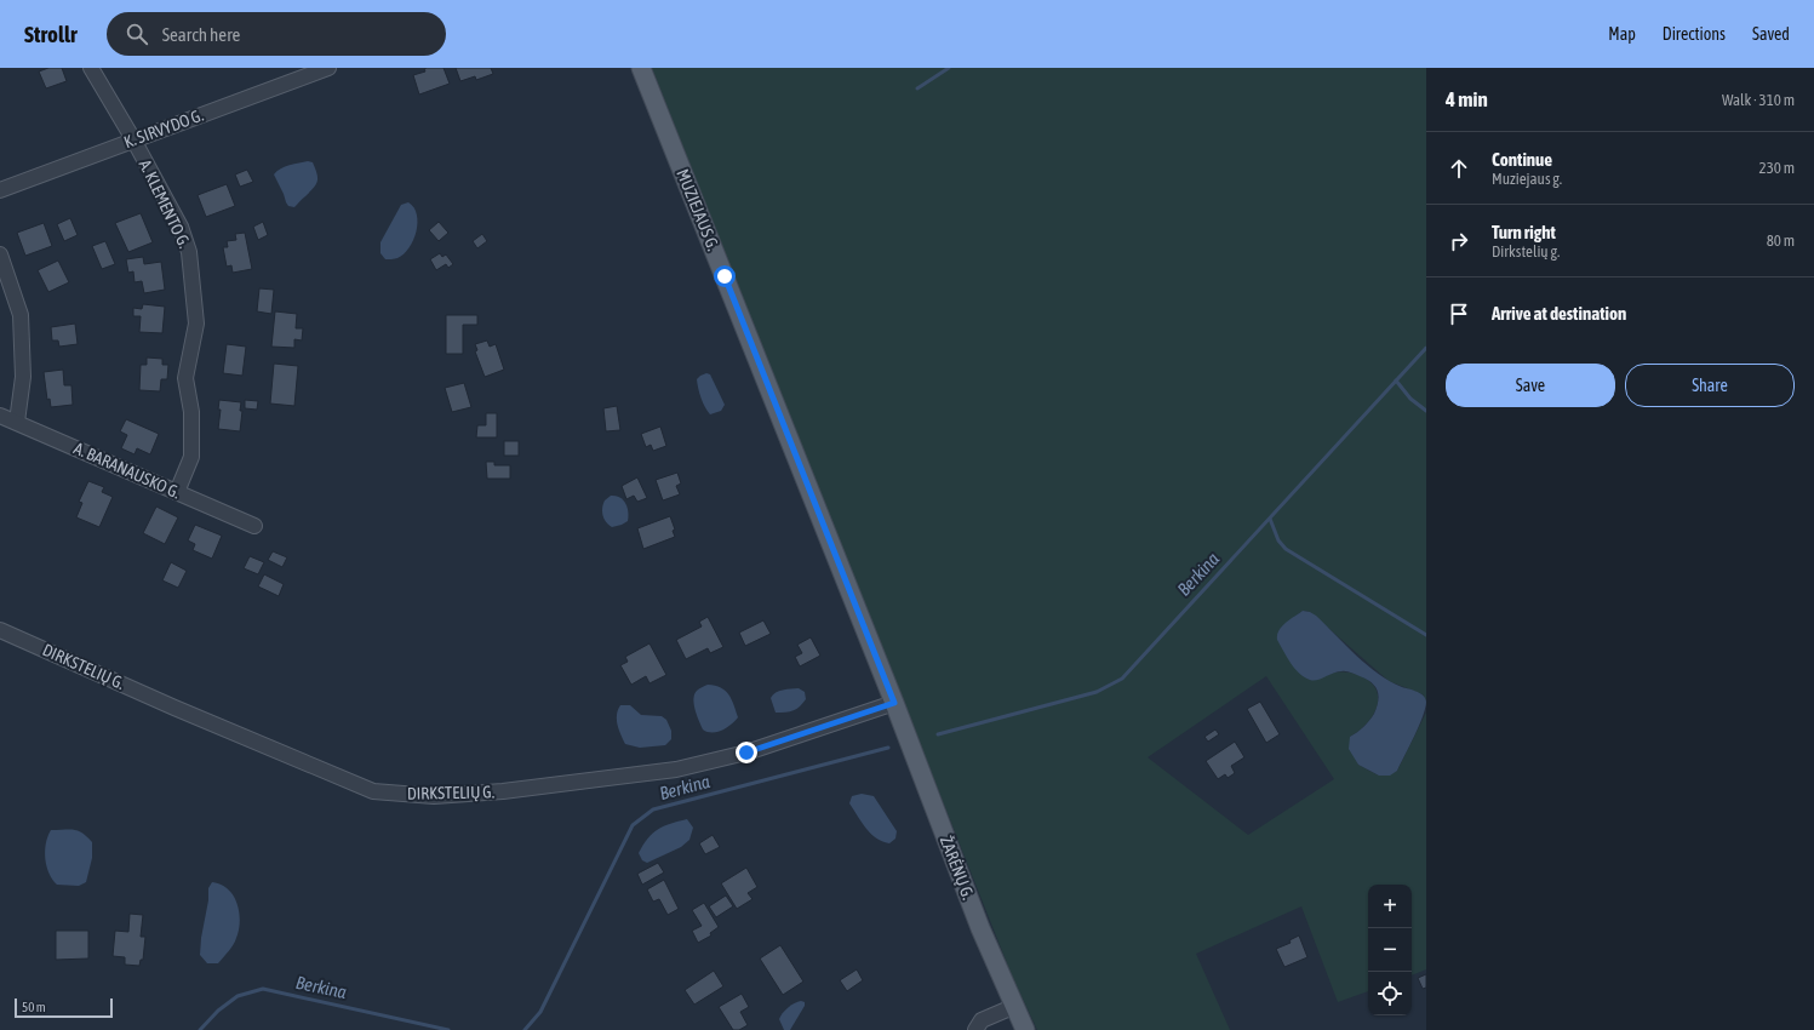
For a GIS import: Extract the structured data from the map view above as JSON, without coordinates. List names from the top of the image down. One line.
{"streets":{"main road":["MUZIEJAUS G.","ŽARĖNŲ G."],"street":["K. SIRVYDO G.","A. KLEMENTO G.","A. BARANAUSKO G.","DIRKSTELIŲ G."]},"crossings":[["K. SIRVYDO G.","A. KLEMENTO G."],["A. KLEMENTO G.","A. BARANAUSKO G."],["MUZIEJAUS G.","DIRKSTELIŲ G."],["MUZIEJAUS G.","ŽARĖNŲ G."],["DIRKSTELIŲ G.","ŽARĖNŲ G."]],"water":["Berkina"],"scale_bar":"50 m","page":{"header":"Strollr","search":"Search here","nav":["Map","Directions","Saved"],"heading":["4 min","Walk · 310 m"],"list":[["Continue","Muziejaus g.","230 m"],["Turn right","Dirkstelių g.","80 m"],"Arrive at destination"],"buttons":["Save","Share"],"map_buttons":["+","−"],"scale":"50 m"}}
